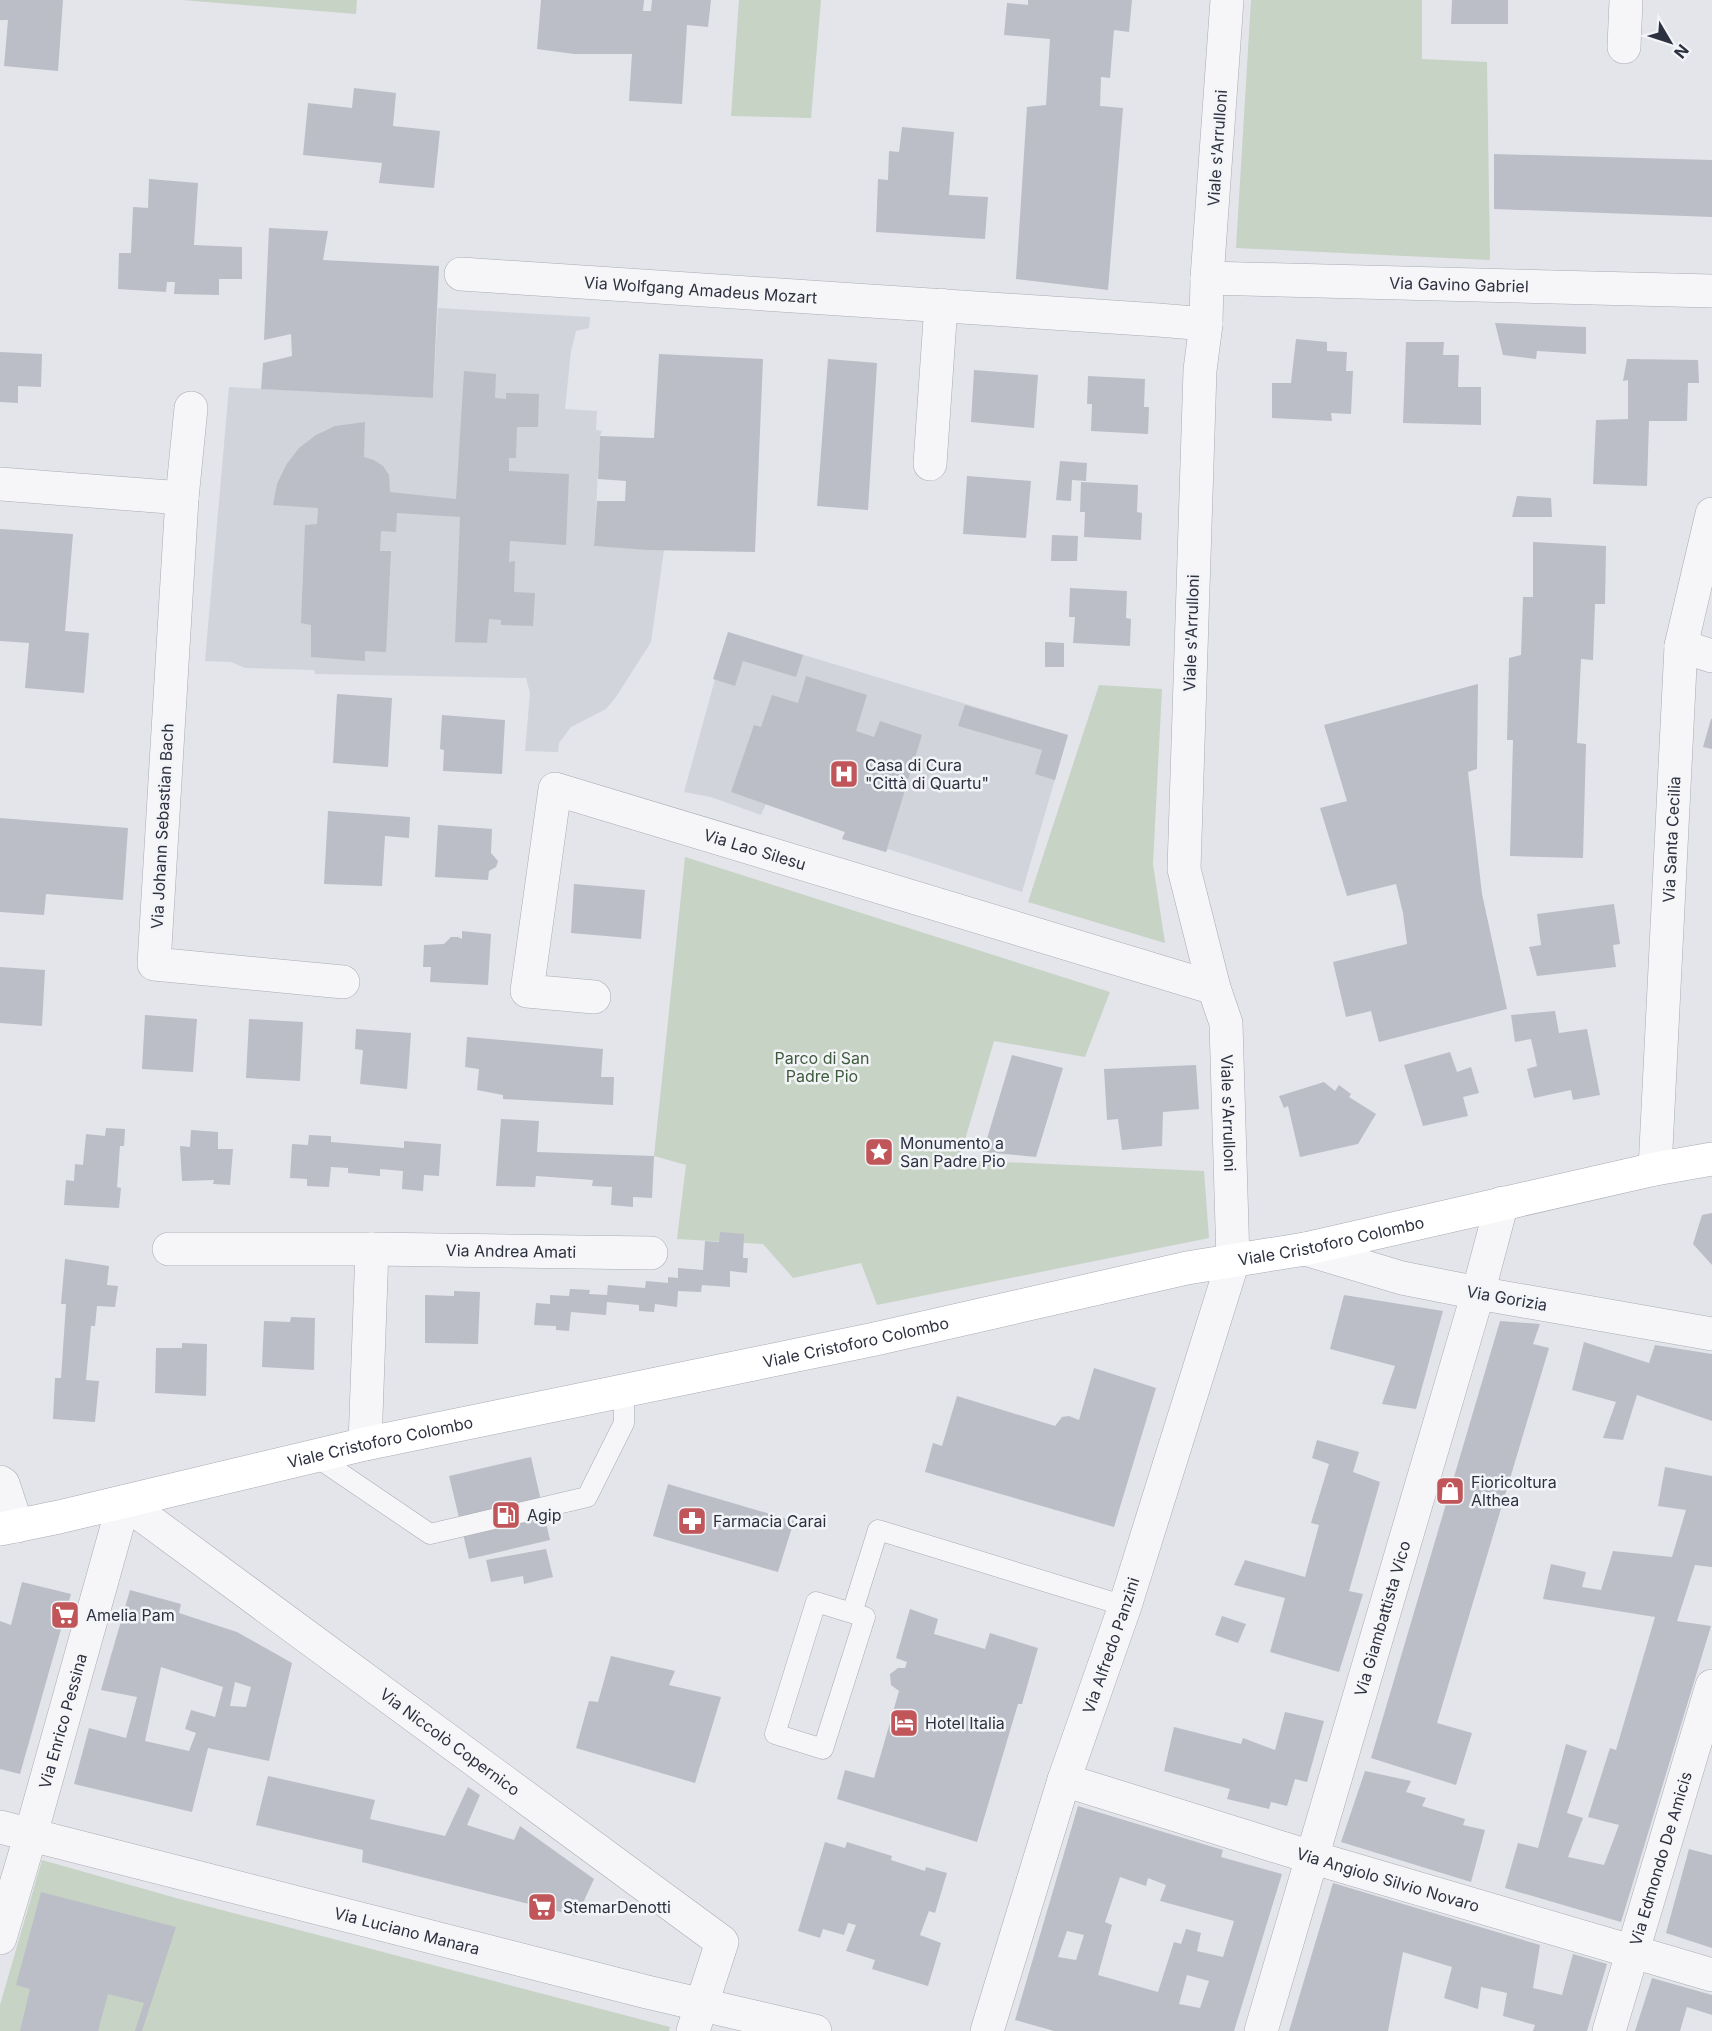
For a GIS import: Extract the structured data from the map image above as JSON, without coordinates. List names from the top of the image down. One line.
{"streets":{"main road":["Viale Cristoforo Colombo"],"street":["Viale s'Arrulloni","Via Gavino Gabriel","Via Wolfgang Amadeus Mozart","Via Johann Sebastian Bach","Via Santa Cecilia","Via Lao Silesu","Via Andrea Amati","Via Gorizia","Via Giambattista Vico","Via Alfredo Panzini","Via Enrico Pessina","Via Niccolò Copernico","Via Edmondo De Amicis","Via Angiolo Silvio Novaro","Via Luciano Manara"]},"crossings":[["Viale s'Arrulloni","Via Gavino Gabriel"],["Viale s'Arrulloni","Via Wolfgang Amadeus Mozart"],["Viale s'Arrulloni","Via Lao Silesu"],["Viale s'Arrulloni","Viale Cristoforo Colombo"],["Viale s'Arrulloni","Via Alfredo Panzini"],["Via Santa Cecilia","Viale Cristoforo Colombo"],["Viale Cristoforo Colombo","Via Gorizia"],["Viale Cristoforo Colombo","Via Giambattista Vico"],["Viale Cristoforo Colombo","Via Alfredo Panzini"],["Viale Cristoforo Colombo","Via Enrico Pessina"],["Viale Cristoforo Colombo","Via Niccolò Copernico"],["Via Gorizia","Via Giambattista Vico"],["Via Giambattista Vico","Via Angiolo Silvio Novaro"],["Via Alfredo Panzini","Via Angiolo Silvio Novaro"],["Via Enrico Pessina","Via Niccolò Copernico"],["Via Enrico Pessina","Via Luciano Manara"],["Via Niccolò Copernico","Via Luciano Manara"],["Via Edmondo De Amicis","Via Angiolo Silvio Novaro"]],"parks":["Parco di San Padre Pio"],"places":{"hospital":["Casa di Cura \"Città di Quartu\""],"place":["Monumento a San Padre Pio"],"shop":["Fioricoltura Althea"],"fuel station":["Agip"],"pharmacy":["Farmacia Carai"],"supermarket":["Amelia Pam","StemarDenotti"],"hotel":["Hotel Italia"]},"north":"bottom right"}
